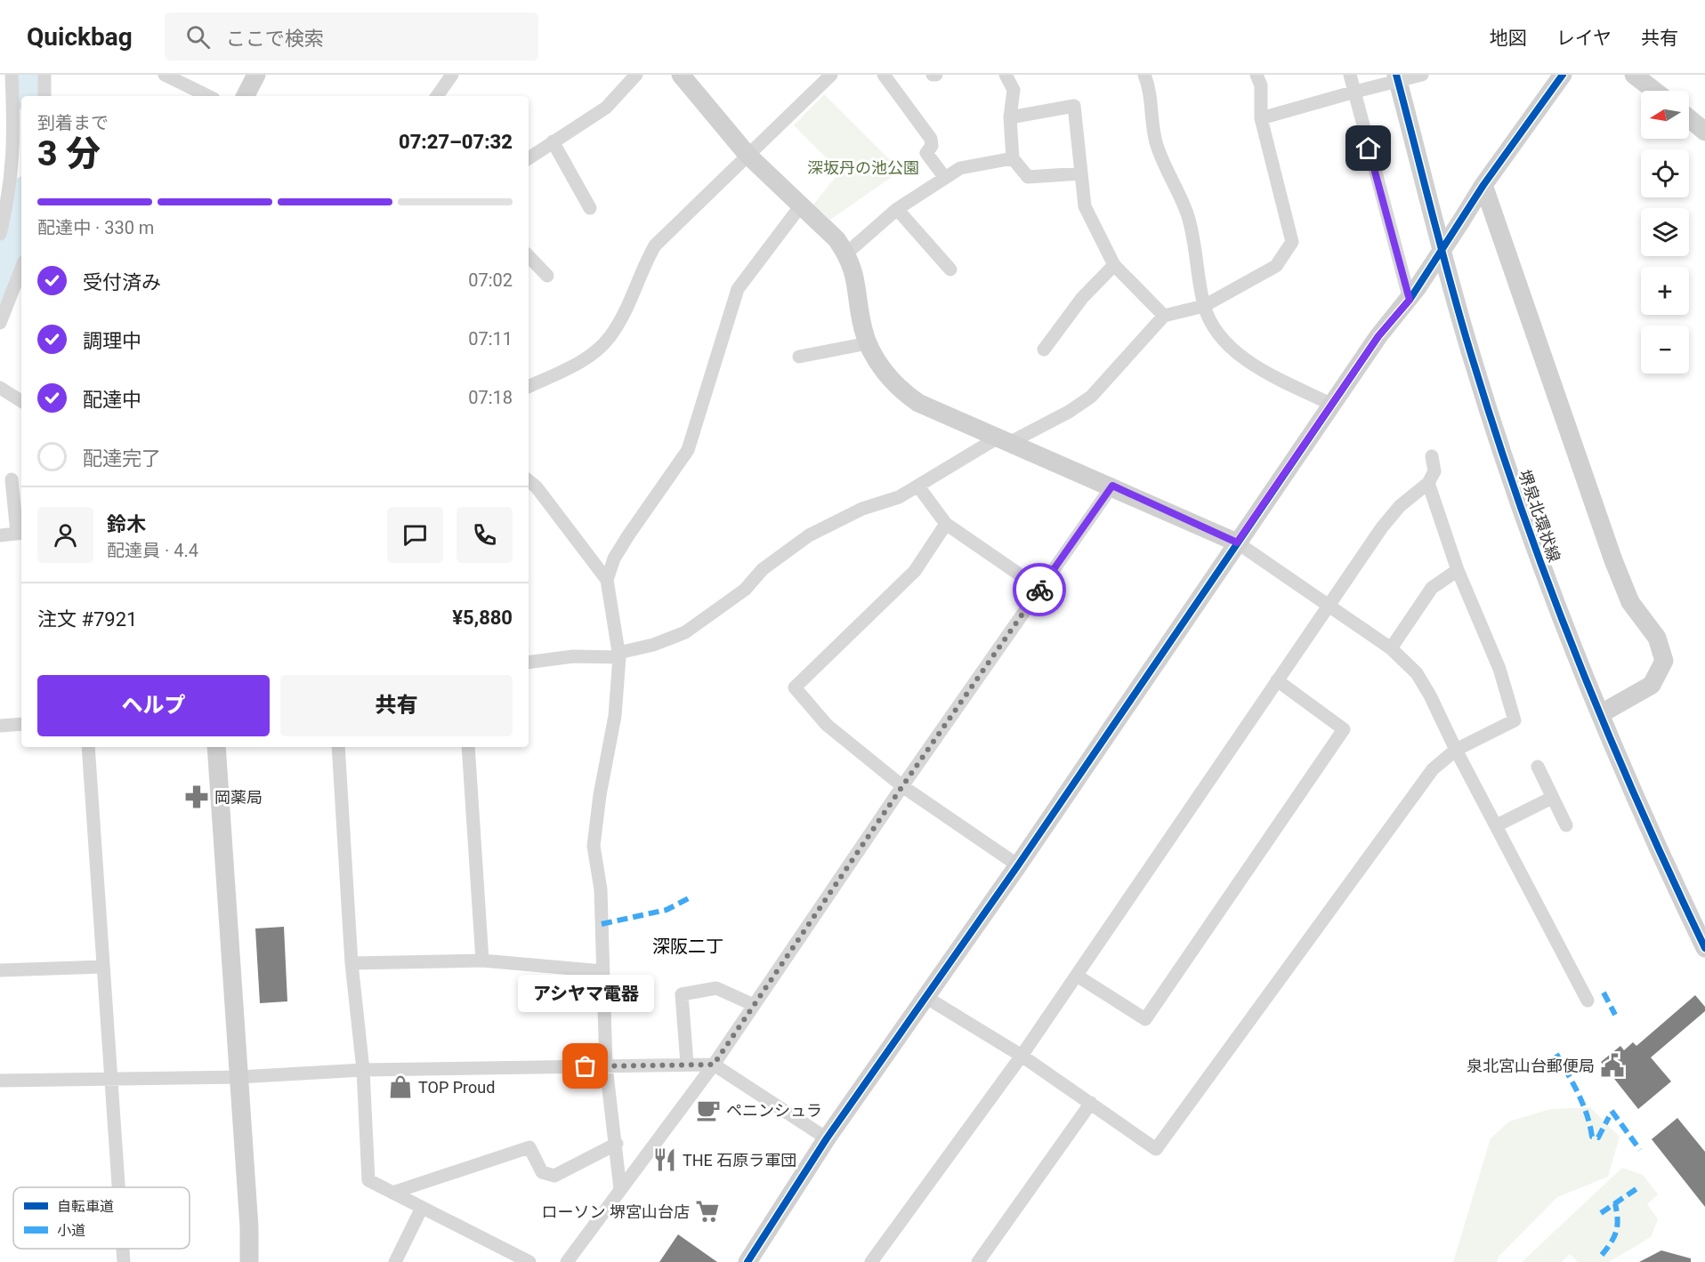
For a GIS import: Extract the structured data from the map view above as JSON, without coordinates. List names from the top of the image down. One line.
{"streets":{"street":["堺泉北環状線"]},"districts":["深阪二丁"],"parks":["深坂丹の池公園"],"places":{"pharmacy":["岡薬局"],"public building":["泉北宮山台郵便局"],"other":["アシヤマ電器"],"shop":["TOP Proud"],"cafe":["ペニンシュラ"],"restaurant":["THE 石原ラ軍団"],"supermarket":["ローソン 堺宮山台店"]},"legend":["自転車道","小道"],"north":"left","page":{"header":"Quickbag","search":"ここで検索","nav":["地図","レイヤ","共有"],"map_buttons":["+","−"],"heading":["3 分","到着まで","07:27–07:32"],"panel":["鈴木","配達員 · 4.4","注文 #7921","¥5,880"],"bar":"配達中 · 330 m","list":[["受付済み","07:02"],["調理中","07:11"],["配達中","07:18"],"配達完了"],"buttons":["ヘルプ","共有"],"bubble":"アシヤマ電器"}}
